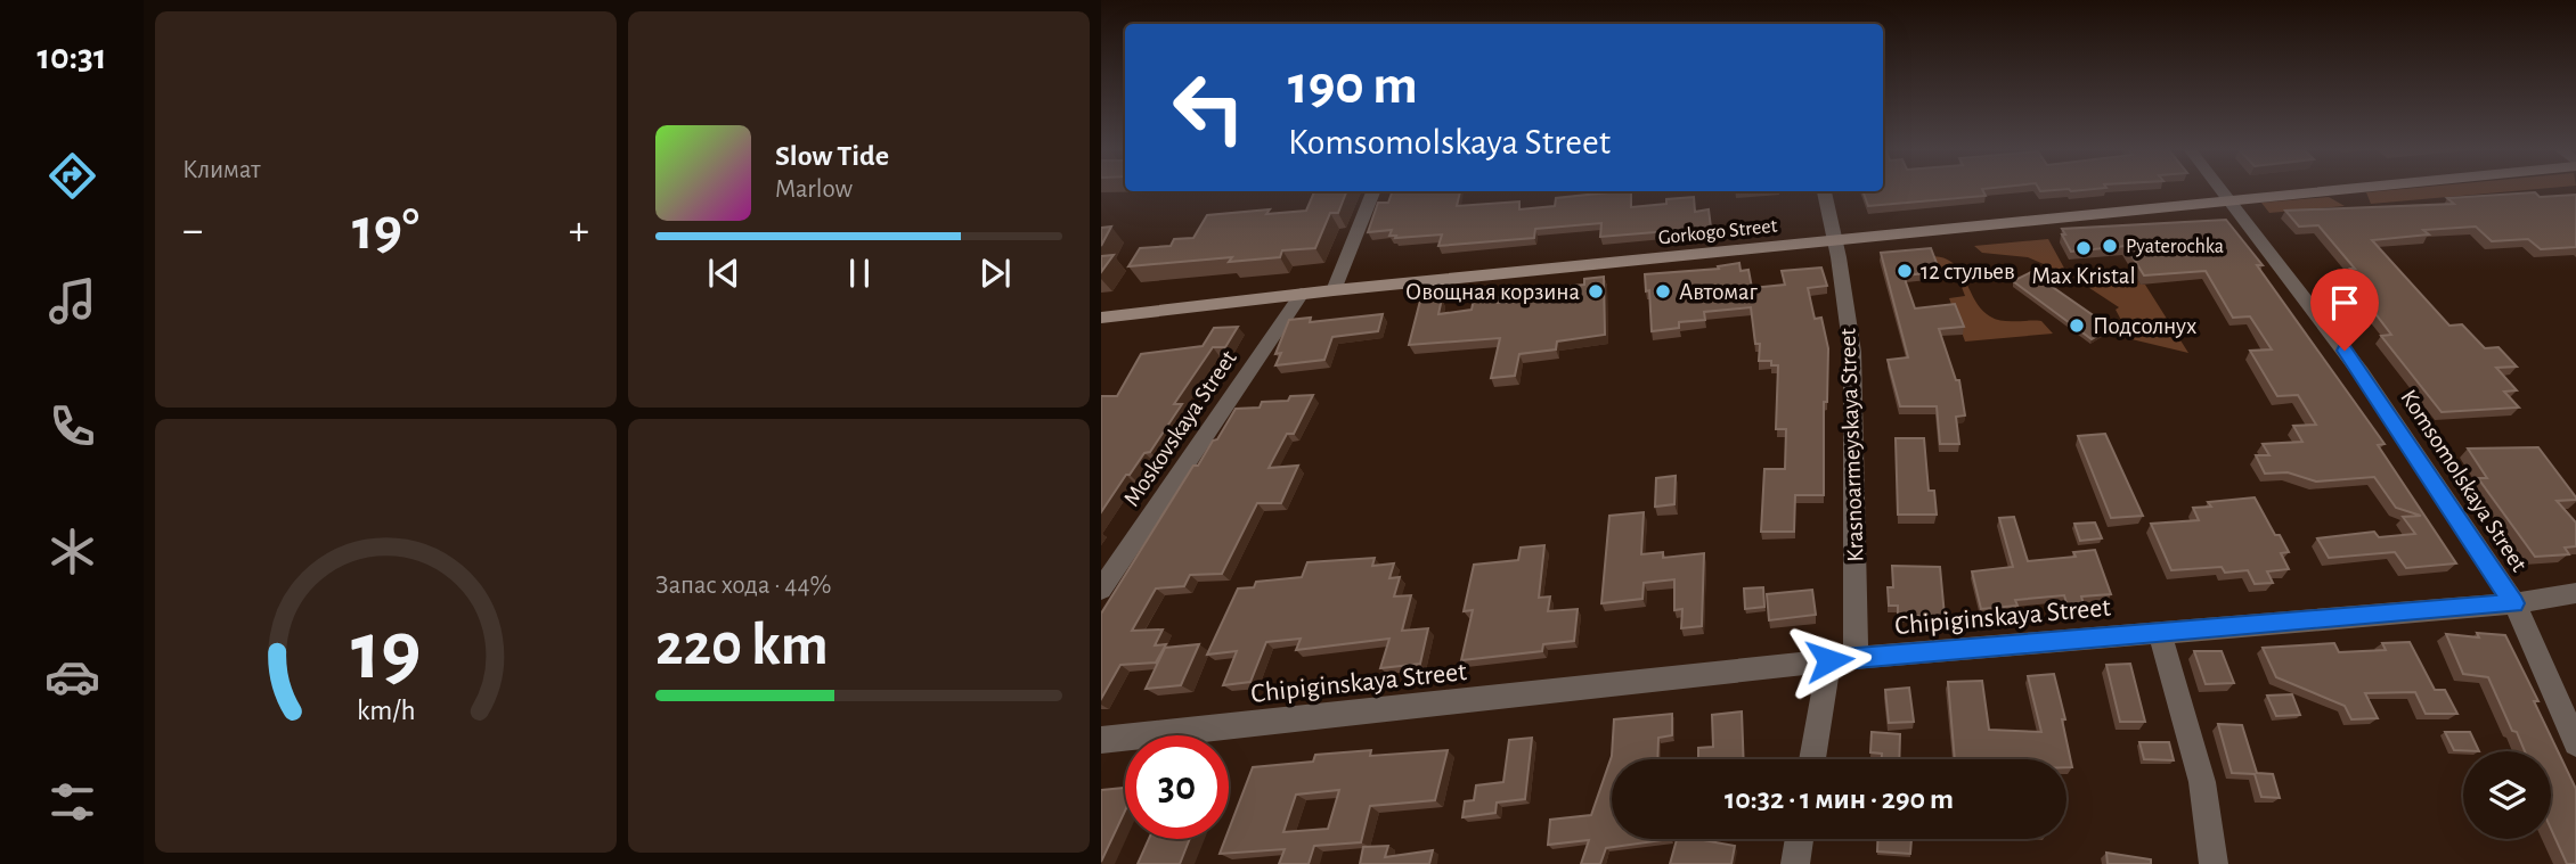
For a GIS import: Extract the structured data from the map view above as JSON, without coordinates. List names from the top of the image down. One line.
{"streets":{"main road":["Gorkogo Street"],"street":["Moskovskaya Street","Krasnoarmeyskaya Street","Komsomolskaya Street","Chipiginskaya Street"]},"crossings":[["Gorkogo Street","Moskovskaya Street"],["Gorkogo Street","Krasnoarmeyskaya Street"],["Gorkogo Street","Komsomolskaya Street"],["Krasnoarmeyskaya Street","Chipiginskaya Street"],["Komsomolskaya Street","Chipiginskaya Street"]],"places":["Pyaterochka","Max Kristal","12 стульев","Овощная корзина","Автомаг","Подсолнух"],"page":{"tabs":"10:31","tile":["Климат",["Запас хода · 44%","220 km"]],"turn":["190 m","Komsomolskaya Street"],"song":["Slow Tide","Marlow"],"heat":["−","19°","+"],"limit":"30","trip":"10:32 · 1 мин · 290 m","gauge":["19","km/h"]}}
